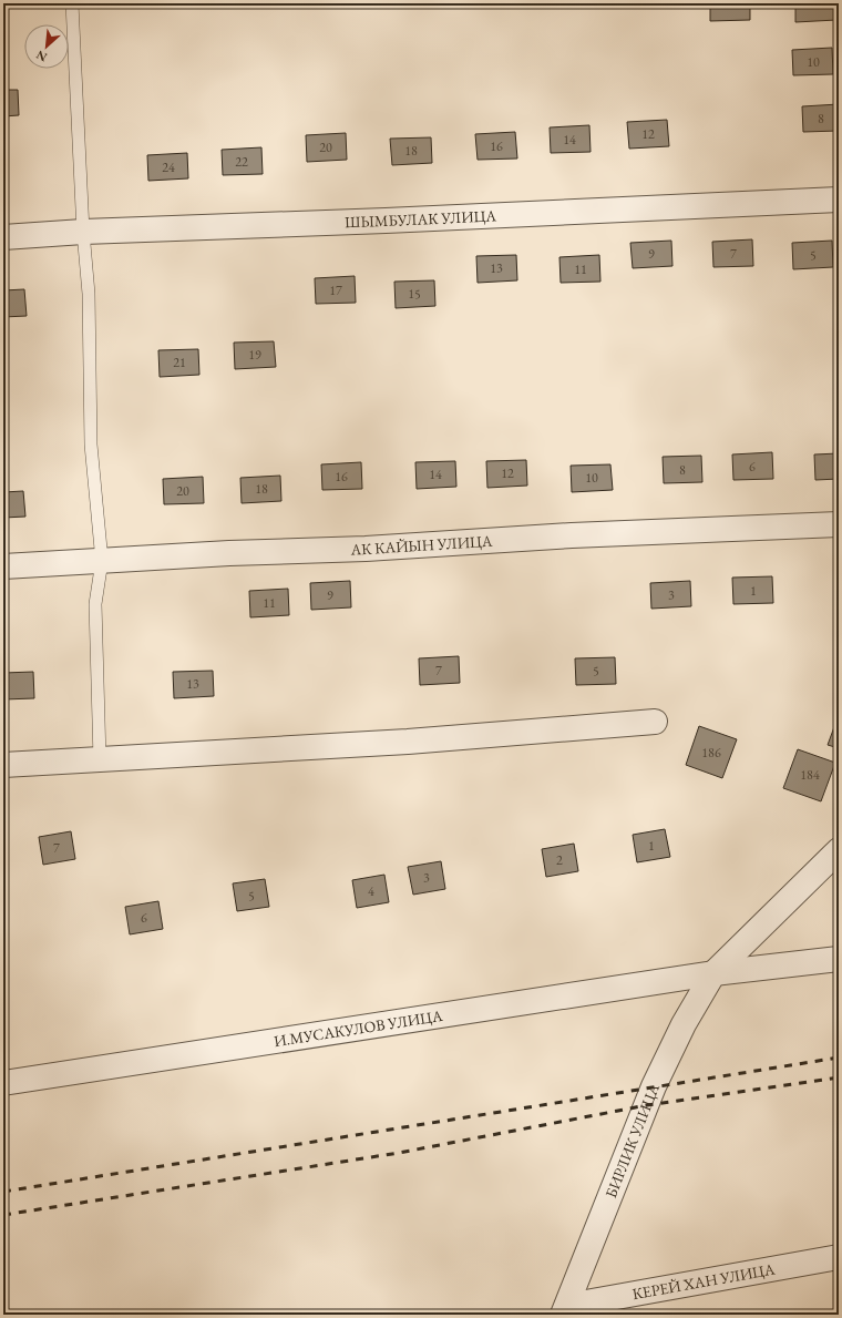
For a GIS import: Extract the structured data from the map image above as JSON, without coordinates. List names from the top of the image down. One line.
{"streets":{"street":["ШЫМБУЛАК УЛИЦА","АК КАЙЫН УЛИЦА","И.МУСАКУЛОВ УЛИЦА","БИРЛИК УЛИЦА","КЕРЕЙ ХАН УЛИЦА"]},"crossings":[["И.МУСАКУЛОВ УЛИЦА","БИРЛИК УЛИЦА"],["БИРЛИК УЛИЦА","КЕРЕЙ ХАН УЛИЦА"]],"house_numbers":["10","8","12","14","16","20","18","22","24","9","7","5","13","11","17","15","19","21","6","8","12","14","16","10","18","20","1","9","3","11","7","5","13","186","184","1","7","2","3","4","5","6"],"north":"bottom left"}
